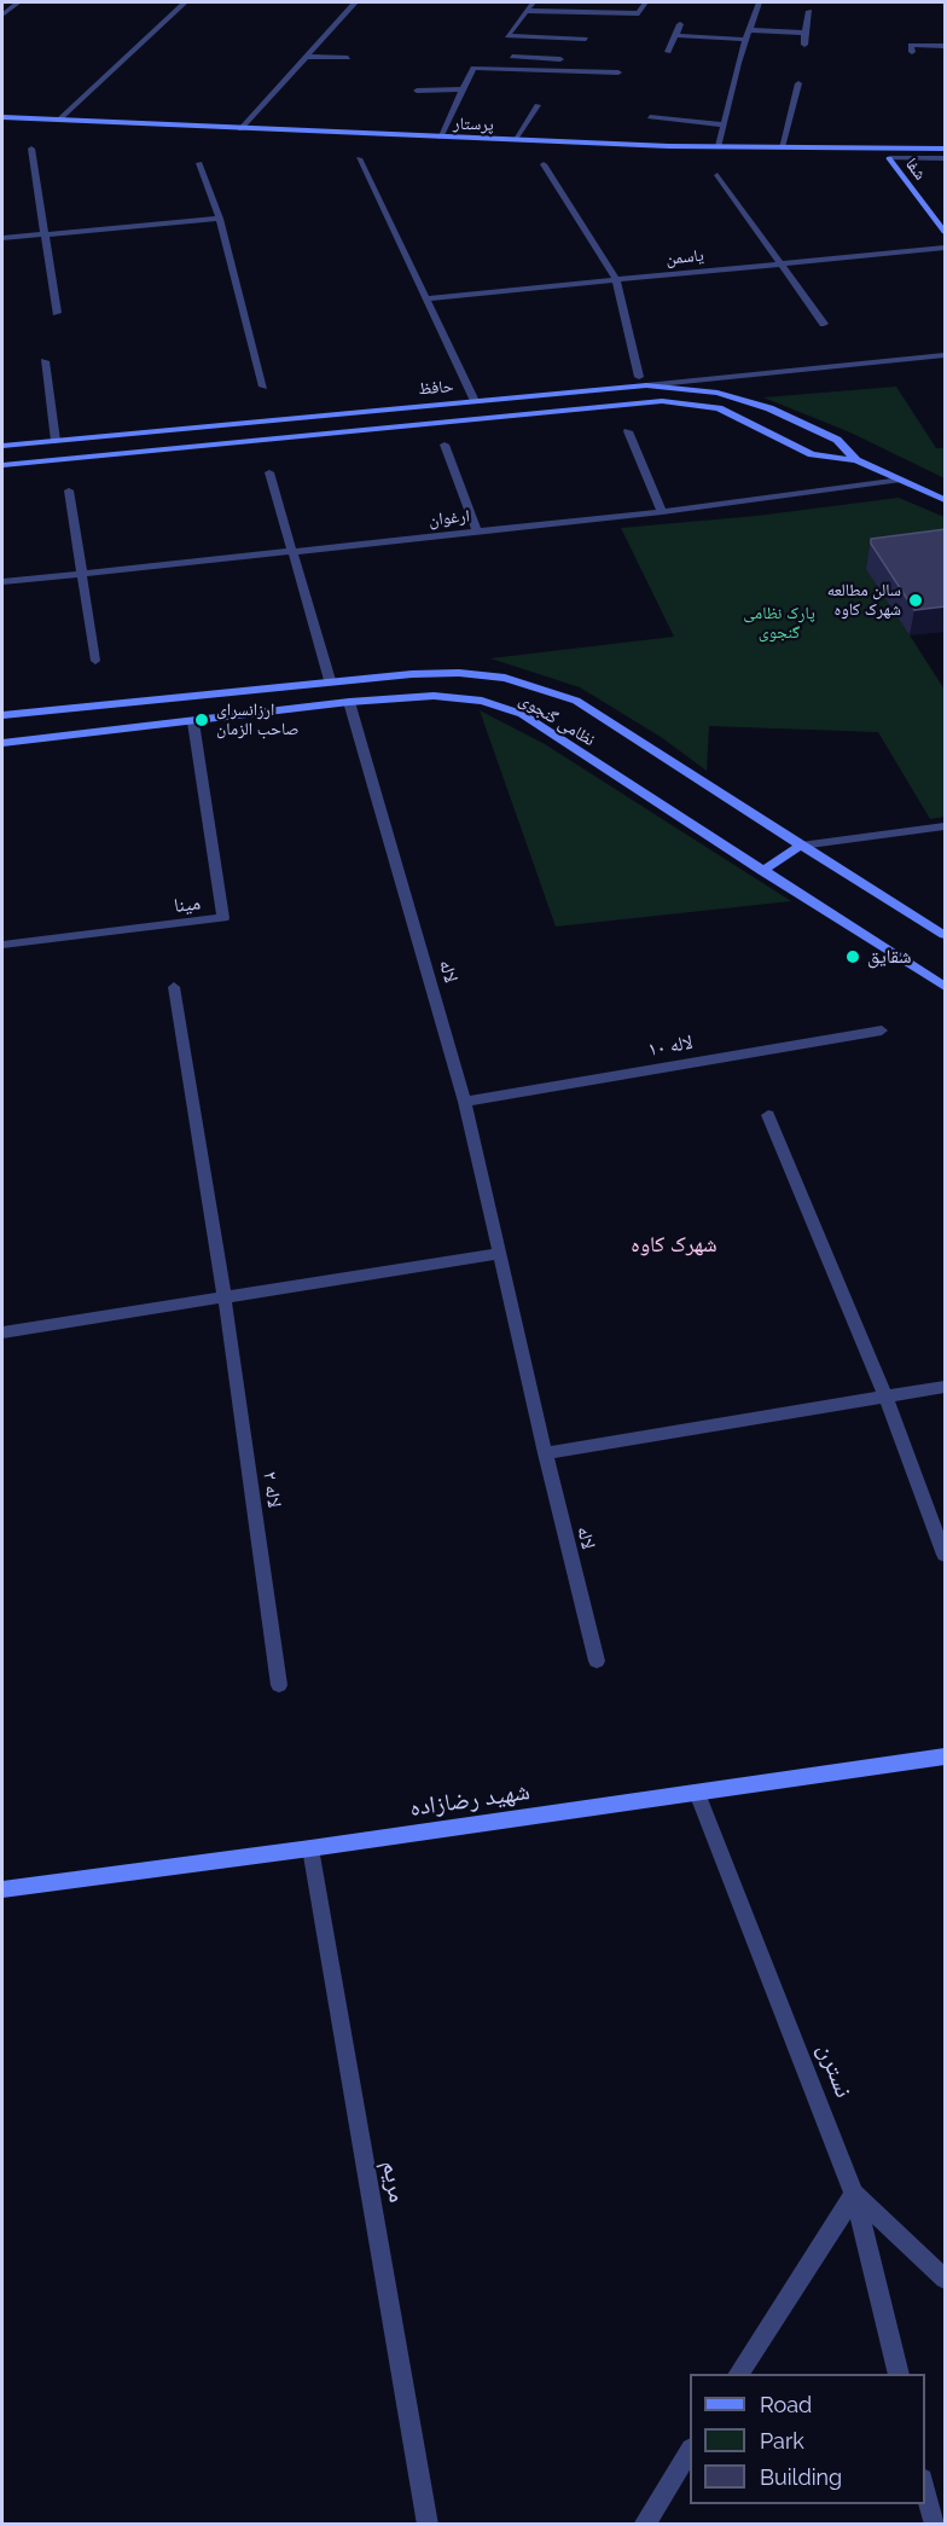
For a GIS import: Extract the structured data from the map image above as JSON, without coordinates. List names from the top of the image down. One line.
{"streets":{"street":["پرستار","شفا","یاسمن","حافظ","ارغوان","نظامی گنجوی","مینا","لاله","لاله ۱۰","لاله ۲","شهید رضازاده","نسترن","مریم"]},"crossings":[["حافظ","ارغوان"],["نظامی گنجوی","مینا"],["نظامی گنجوی","لاله"],["لاله","لاله ۱۰"],["شهید رضازاده","نسترن"],["شهید رضازاده","مریم"]],"districts":["شهرک کاوه"],"parks":["پارک نظامی گنجوی"],"places":["سالن مطالعه شهرک کاوه","ارزانسرای صاحب الزمان","شقایق"],"legend":["Road","Park","Building"]}
